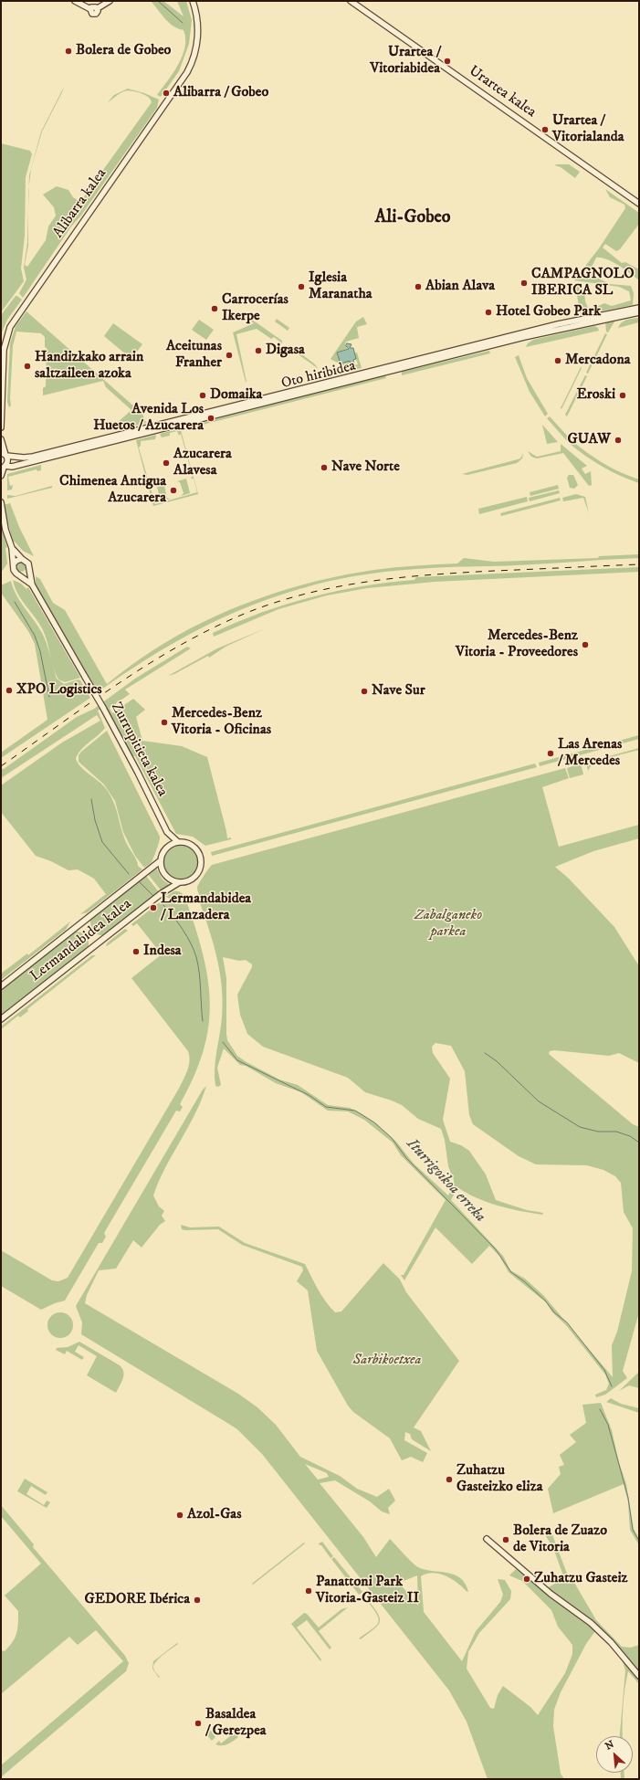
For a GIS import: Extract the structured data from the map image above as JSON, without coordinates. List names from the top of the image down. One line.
{"streets":{"street":["Urartea kalea","Alibarra kalea","Oto hiribidea","Zurrupitieta kalea","Lermandabidea kalea"]},"crossings":[["Zurrupitieta kalea","Lermandabidea kalea"]],"districts":["Ali-Gobeo"],"water":["Iturrigoikoa erreka"],"parks":["Zabalganeko parkea","Sarbikoetxea"],"places":["Bolera de Gobeo","Urartea / Vitoriabidea","Alibarra / Gobeo","Urartea / Vitorialanda","CAMPAGNOLO IBERICA SL","Iglesia Maranatha","Abian Alava","Carrocerías Ikerpe","Hotel Gobeo Park","Digasa","Aceitunas Franher","Mercadona","Handizkako arrain saltzaileen azoka","Domaika","Eroski","Avenida Los Huetos / Azucarera","GUAW","Azucarera Alavesa","Nave Norte","Chimenea Antigua Azucarera","Mercedes-Benz Vitoria - Proveedores","XPO Logistics","Nave Sur","Mercedes-Benz Vitoria - Oficinas","Las Arenas / Mercedes","Lermandabidea / Lanzadera","Indesa","Zuhatzu Gasteizko eliza","Azol-Gas","Bolera de Zuazo de Vitoria","Zuhatzu Gasteiz","Panattoni Park Vitoria-Gasteiz II","GEDORE Ibérica","Basaldea / Gerezpea"],"north":"top left"}
